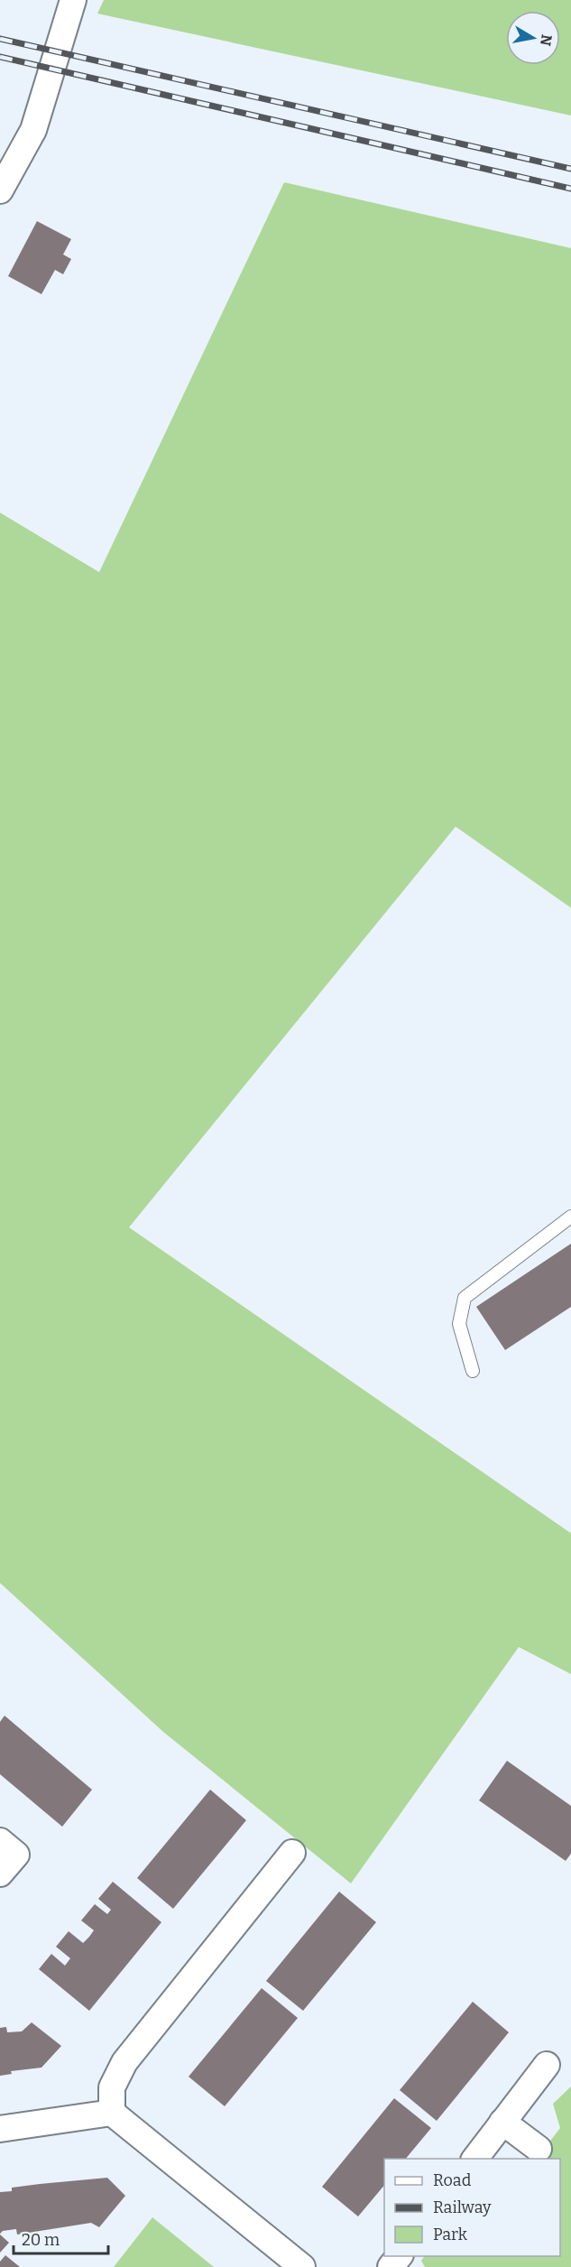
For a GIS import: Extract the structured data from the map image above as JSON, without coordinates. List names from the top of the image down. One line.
{"legend":["Road","Railway","Park"],"scale_bar":"20 m","north":"right"}
